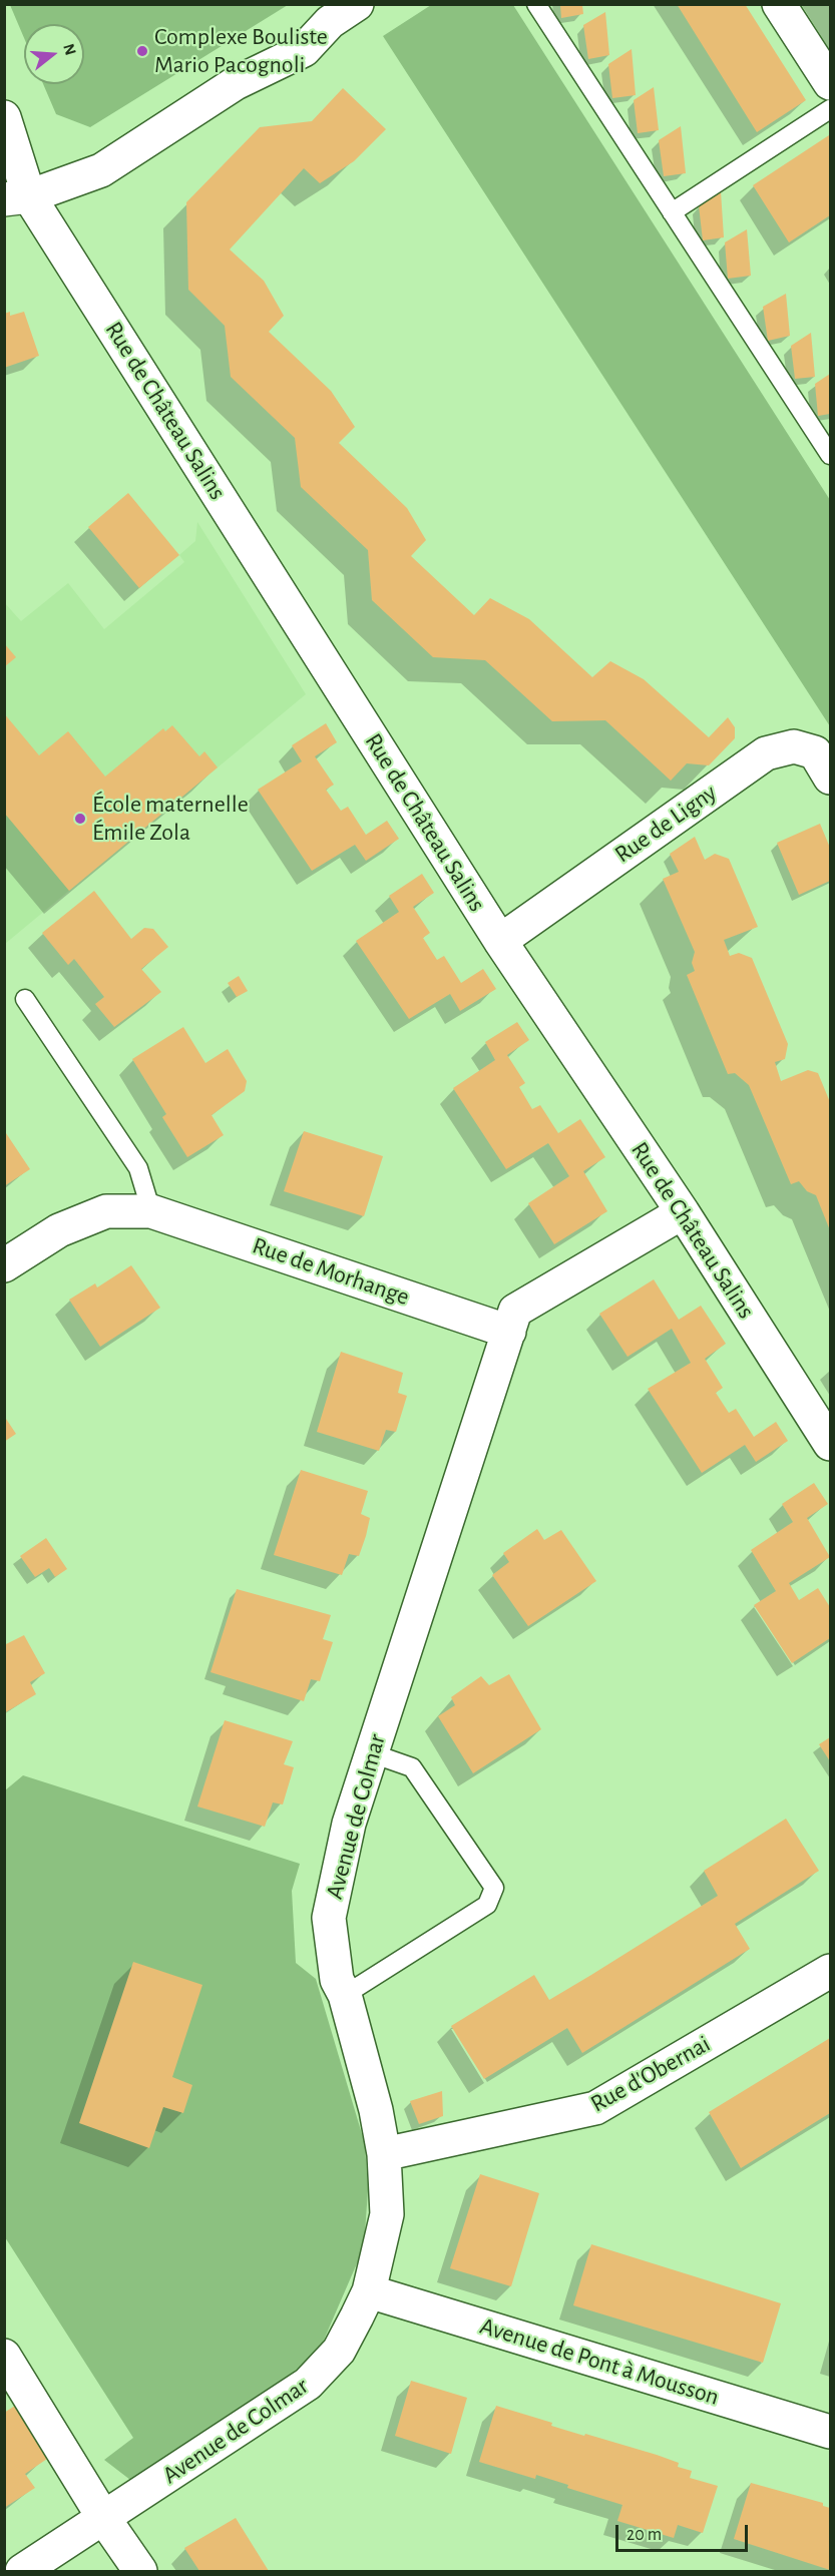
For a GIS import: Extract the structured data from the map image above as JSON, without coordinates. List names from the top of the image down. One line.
{"streets":{"street":["Rue de Château Salins","Rue de Ligny","Rue de Morhange","Avenue de Colmar","Rue d'Obernai","Avenue de Pont à Mousson"]},"crossings":[["Rue de Château Salins","Rue de Ligny"],["Rue de Château Salins","Avenue de Colmar"],["Rue de Morhange","Avenue de Colmar"],["Avenue de Colmar","Rue d'Obernai"],["Avenue de Colmar","Avenue de Pont à Mousson"]],"places":["Complexe Bouliste Mario Pacognoli","École maternelle Émile Zola"],"scale_bar":"20 m","north":"right"}
